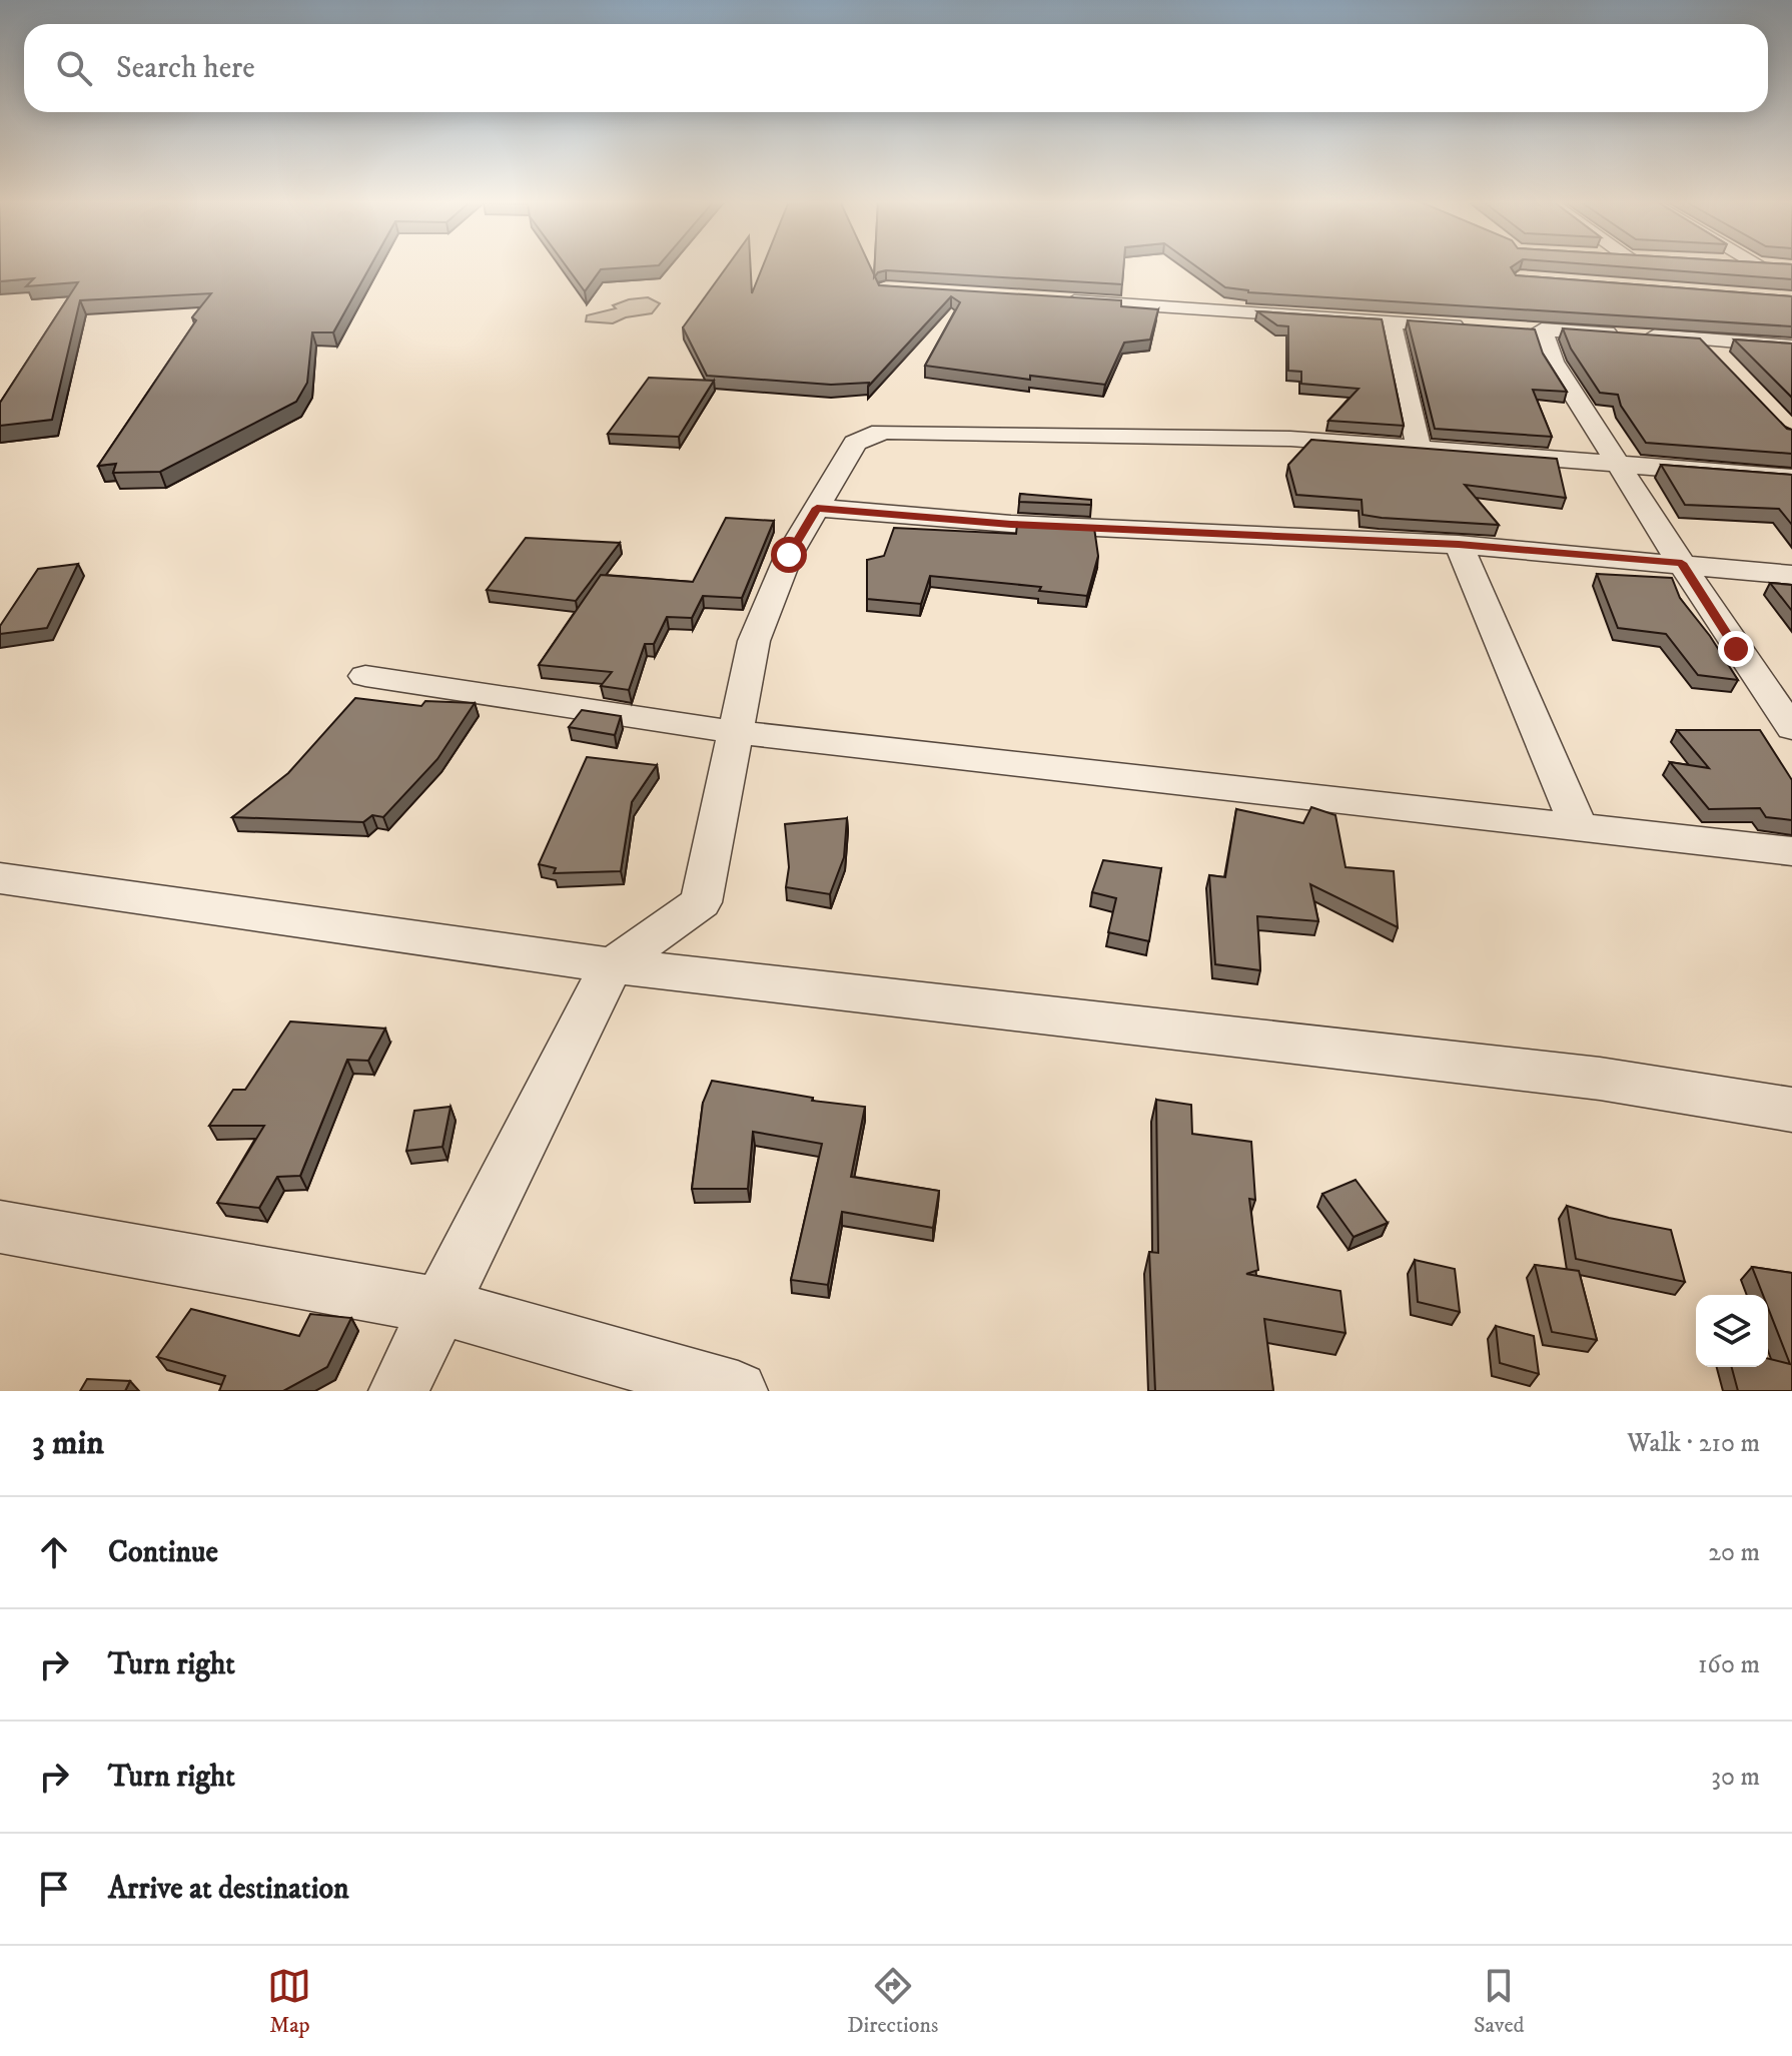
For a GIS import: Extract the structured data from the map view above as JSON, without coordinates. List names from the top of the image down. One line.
{"page":{"search":"Search here","heading":["3 min","Walk · 210 m"],"list":[["Continue","20 m"],["Turn right","160 m"],["Turn right","30 m"],"Arrive at destination"],"nav":["Map","Directions","Saved"]}}
